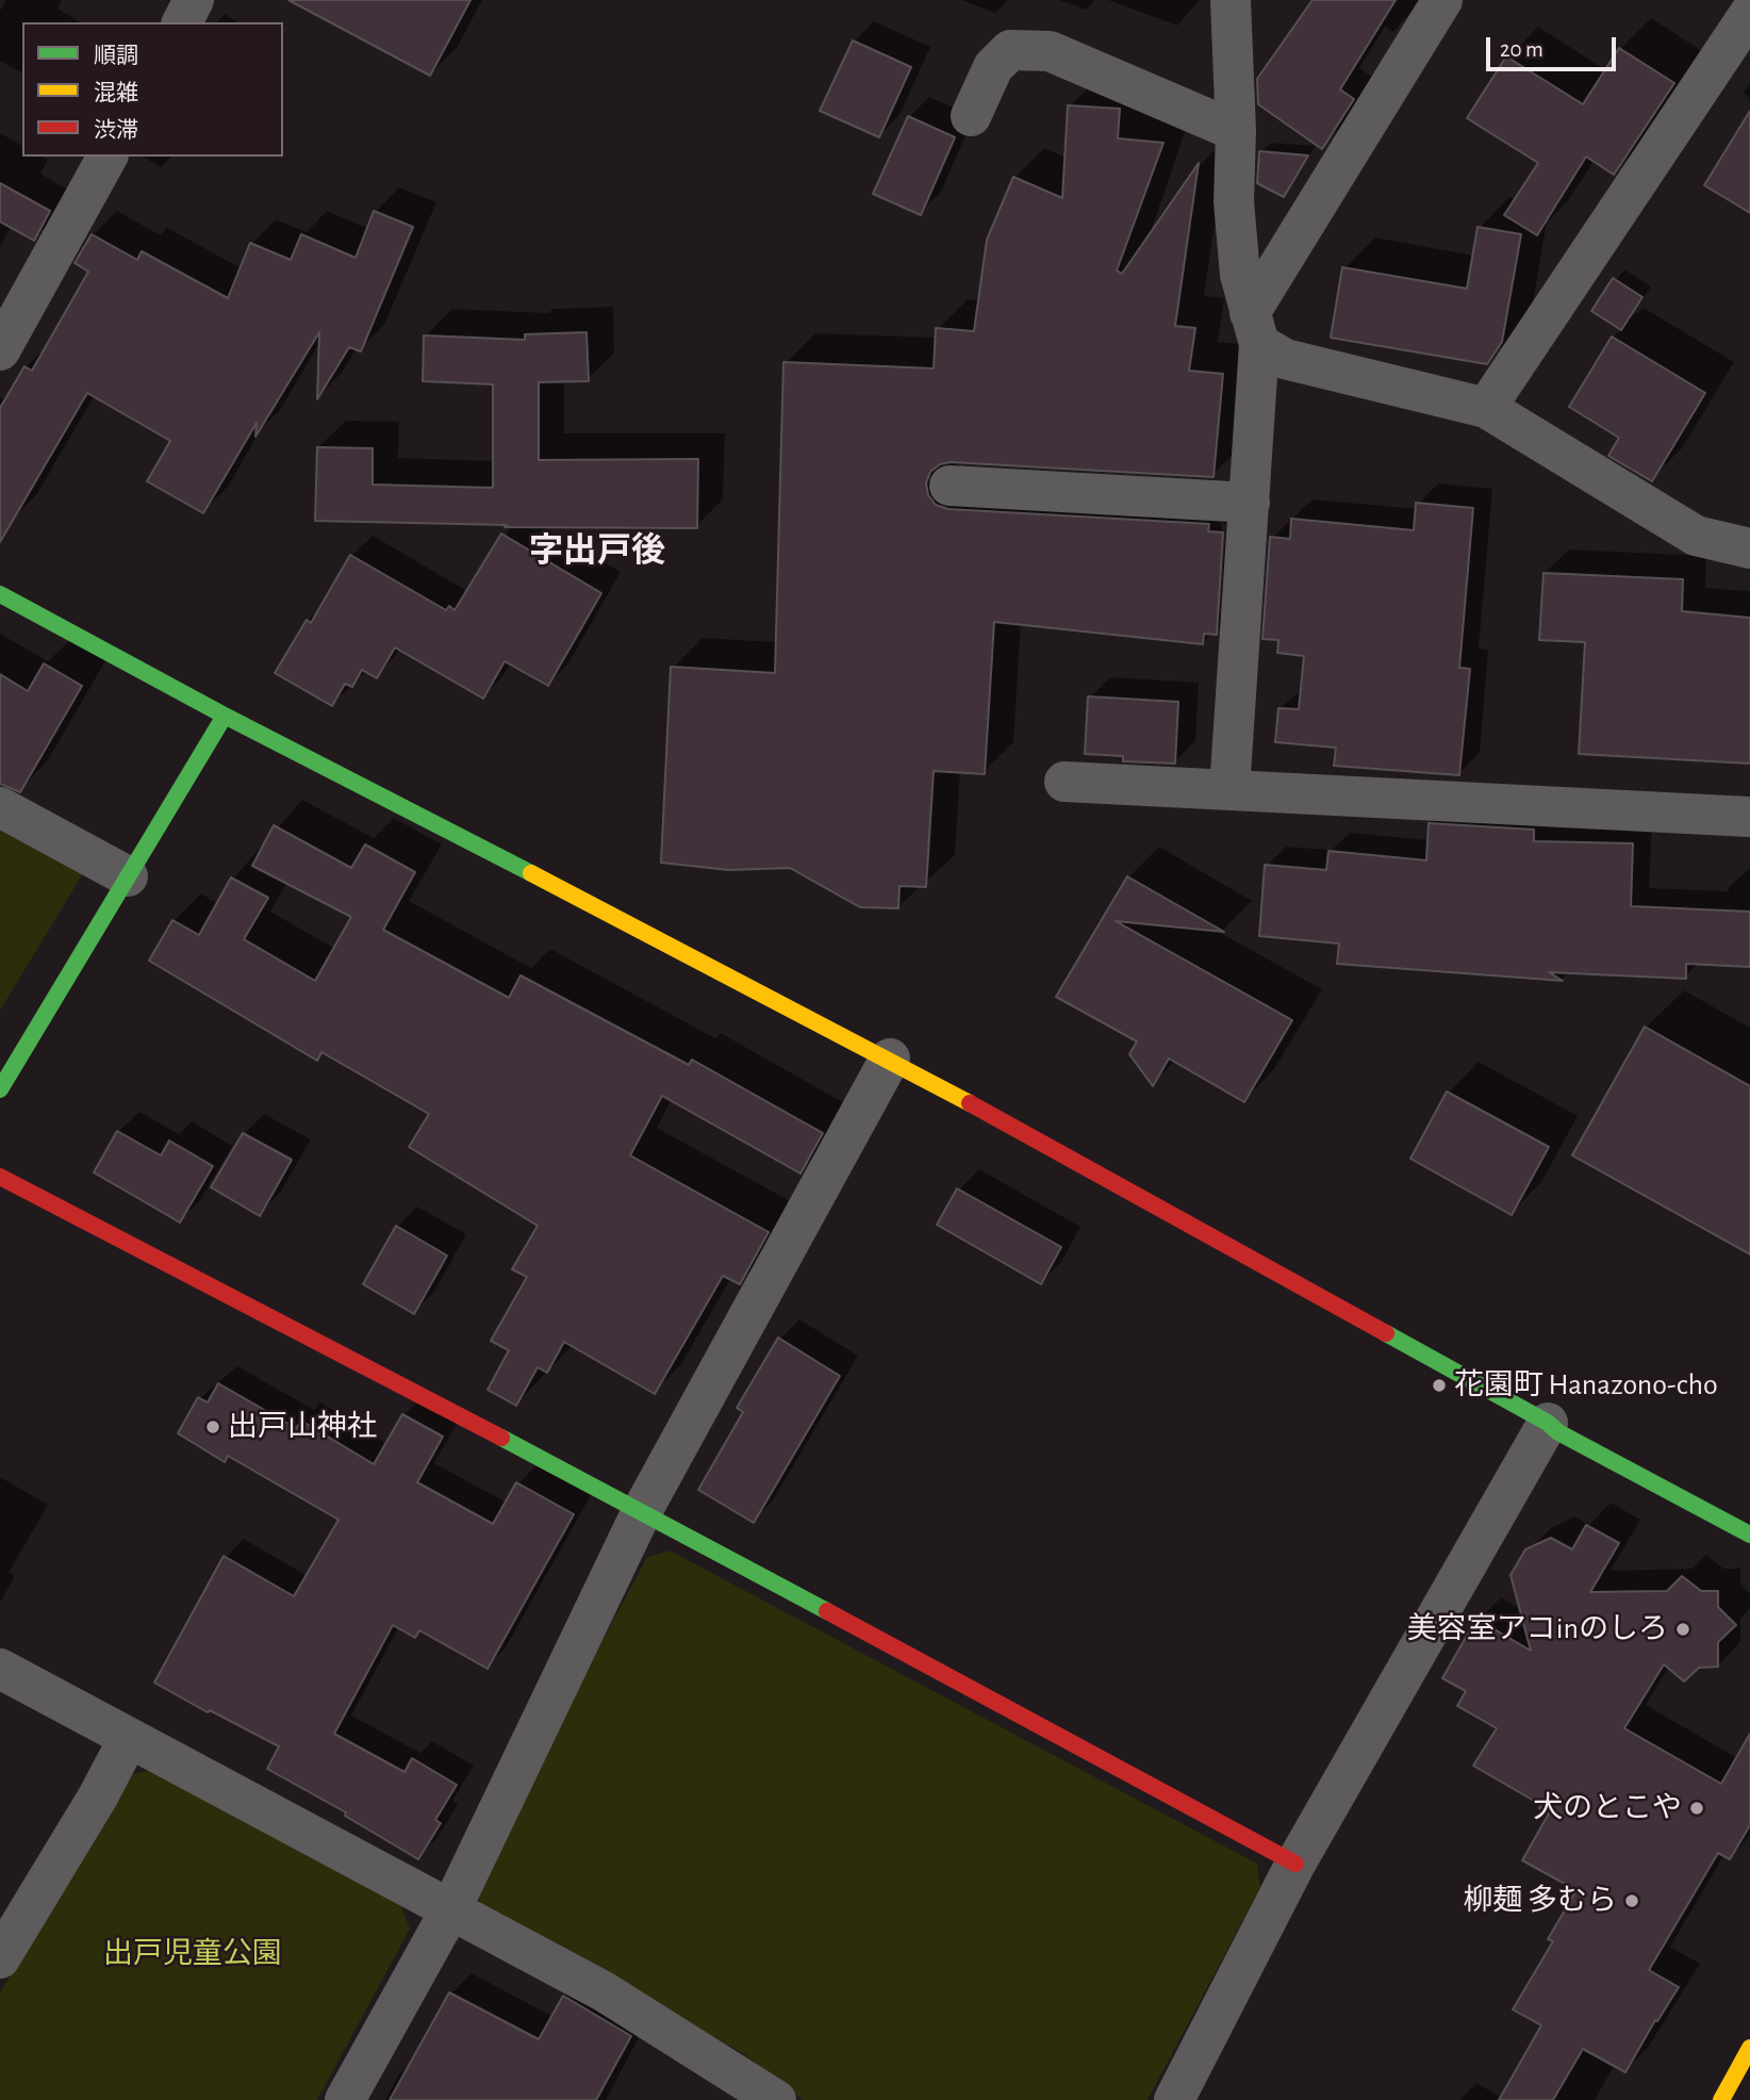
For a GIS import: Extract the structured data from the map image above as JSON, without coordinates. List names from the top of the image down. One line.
{"districts":["字出戸後"],"parks":["出戸児童公園"],"places":["花園町 Hanazono-cho","出戸山神社","美容室アコinのしろ","犬のとこや","柳麺 多むら"],"legend":["順調","混雑","渋滞"],"scale_bar":"20 m"}
